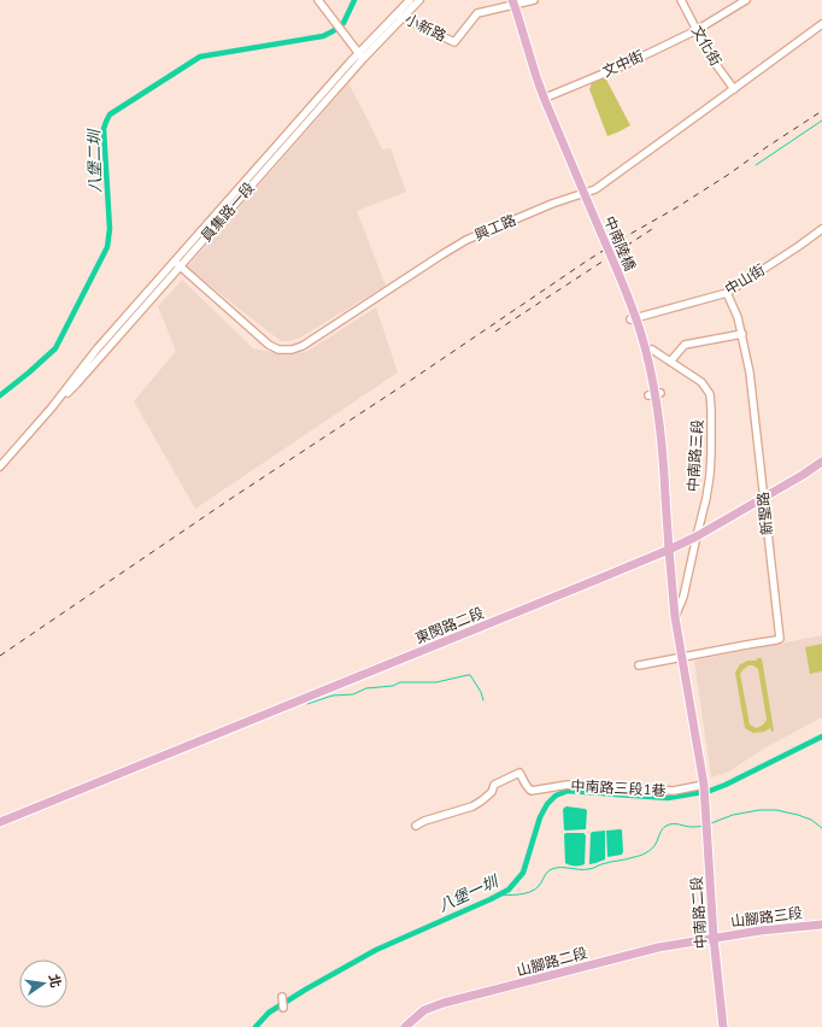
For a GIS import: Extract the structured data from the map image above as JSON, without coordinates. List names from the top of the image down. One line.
{"streets":{"main road":["中南陸橋","中南路三段","東閔路二段","中南路二段","山腳路三段","山腳路二段"],"street":["小新路","文化街","文中街","員集路一段","興工路","中山街","新聖路","中南路三段1巷"]},"crossings":[["小新路","員集路一段"],["小新路","中南陸橋"],["文化街","文中街"],["文化街","興工路"],["員集路一段","興工路"],["中南陸橋","中南路三段"],["中山街","新聖路"],["中南路三段","新聖路"],["中南路三段","東閔路二段"],["中南路三段","中南路三段1巷"],["中南路三段","中南路二段"],["新聖路","東閔路二段"],["中南路三段1巷","中南路二段"],["中南路二段","山腳路三段"],["中南路二段","山腳路二段"],["山腳路三段","山腳路二段"]],"water":["八堡二圳","八堡一圳"],"north":"right"}
